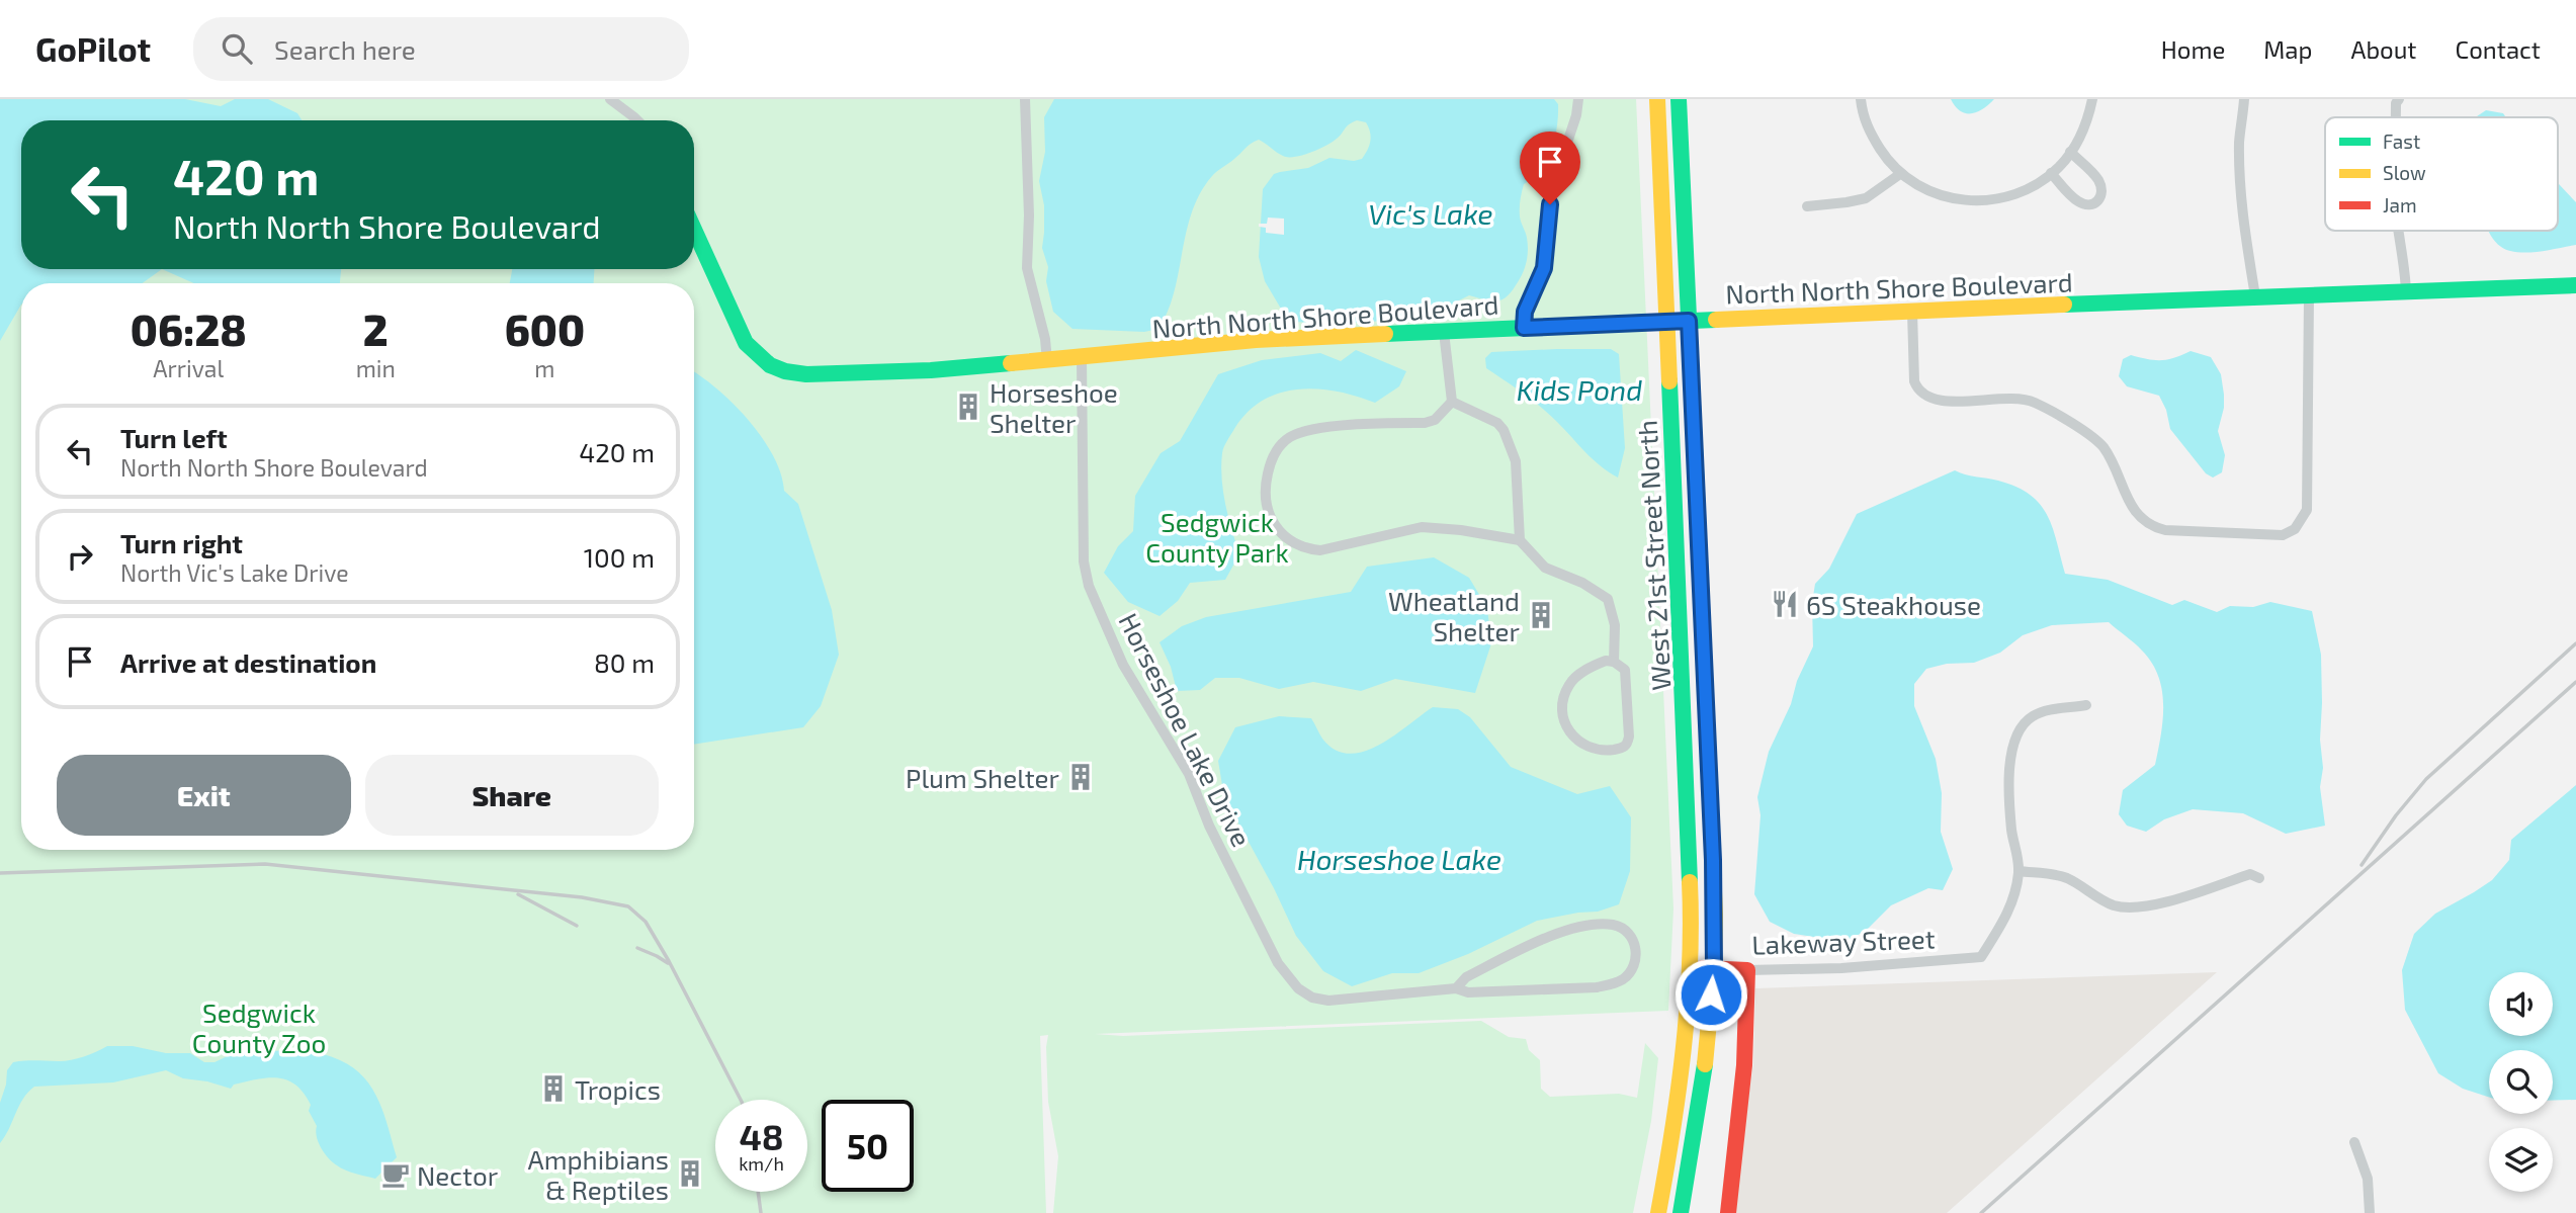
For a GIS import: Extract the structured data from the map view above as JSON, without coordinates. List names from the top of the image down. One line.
{"streets":{"street":["North North Shore Boulevard","West 21st Street North","Horseshoe Lake Drive","Lakeway Street"]},"crossings":[["North North Shore Boulevard","West 21st Street North"],["North North Shore Boulevard","Horseshoe Lake Drive"],["West 21st Street North","Lakeway Street"]],"water":["Vic's Lake","Kids Pond","Horseshoe Lake"],"parks":["Sedgwick County Park","Sedgwick County Zoo"],"places":{"building":["Horseshoe Shelter","Wheatland Shelter","Plum Shelter","Tropics","Amphibians & Reptiles"],"restaurant":["6S Steakhouse"],"cafe":["Nector"]},"legend":["Fast","Slow","Jam"],"page":{"header":"GoPilot","search":"Search here","nav":["Home","Map","About","Contact"],"turn":["420 m","North North Shore Boulevard"],"eta":["06:28","Arrival","2","min","600","m"],"list":[{"name":"Turn left","note":"North North Shore Boulevard","value":"420 m"},{"name":"Turn right","note":"North Vic's Lake Drive","value":"100 m"},{"name":"Arrive at destination","value":"80 m"}],"buttons":["Exit","Share"],"speed":"48 km/h","limit":"50"}}
